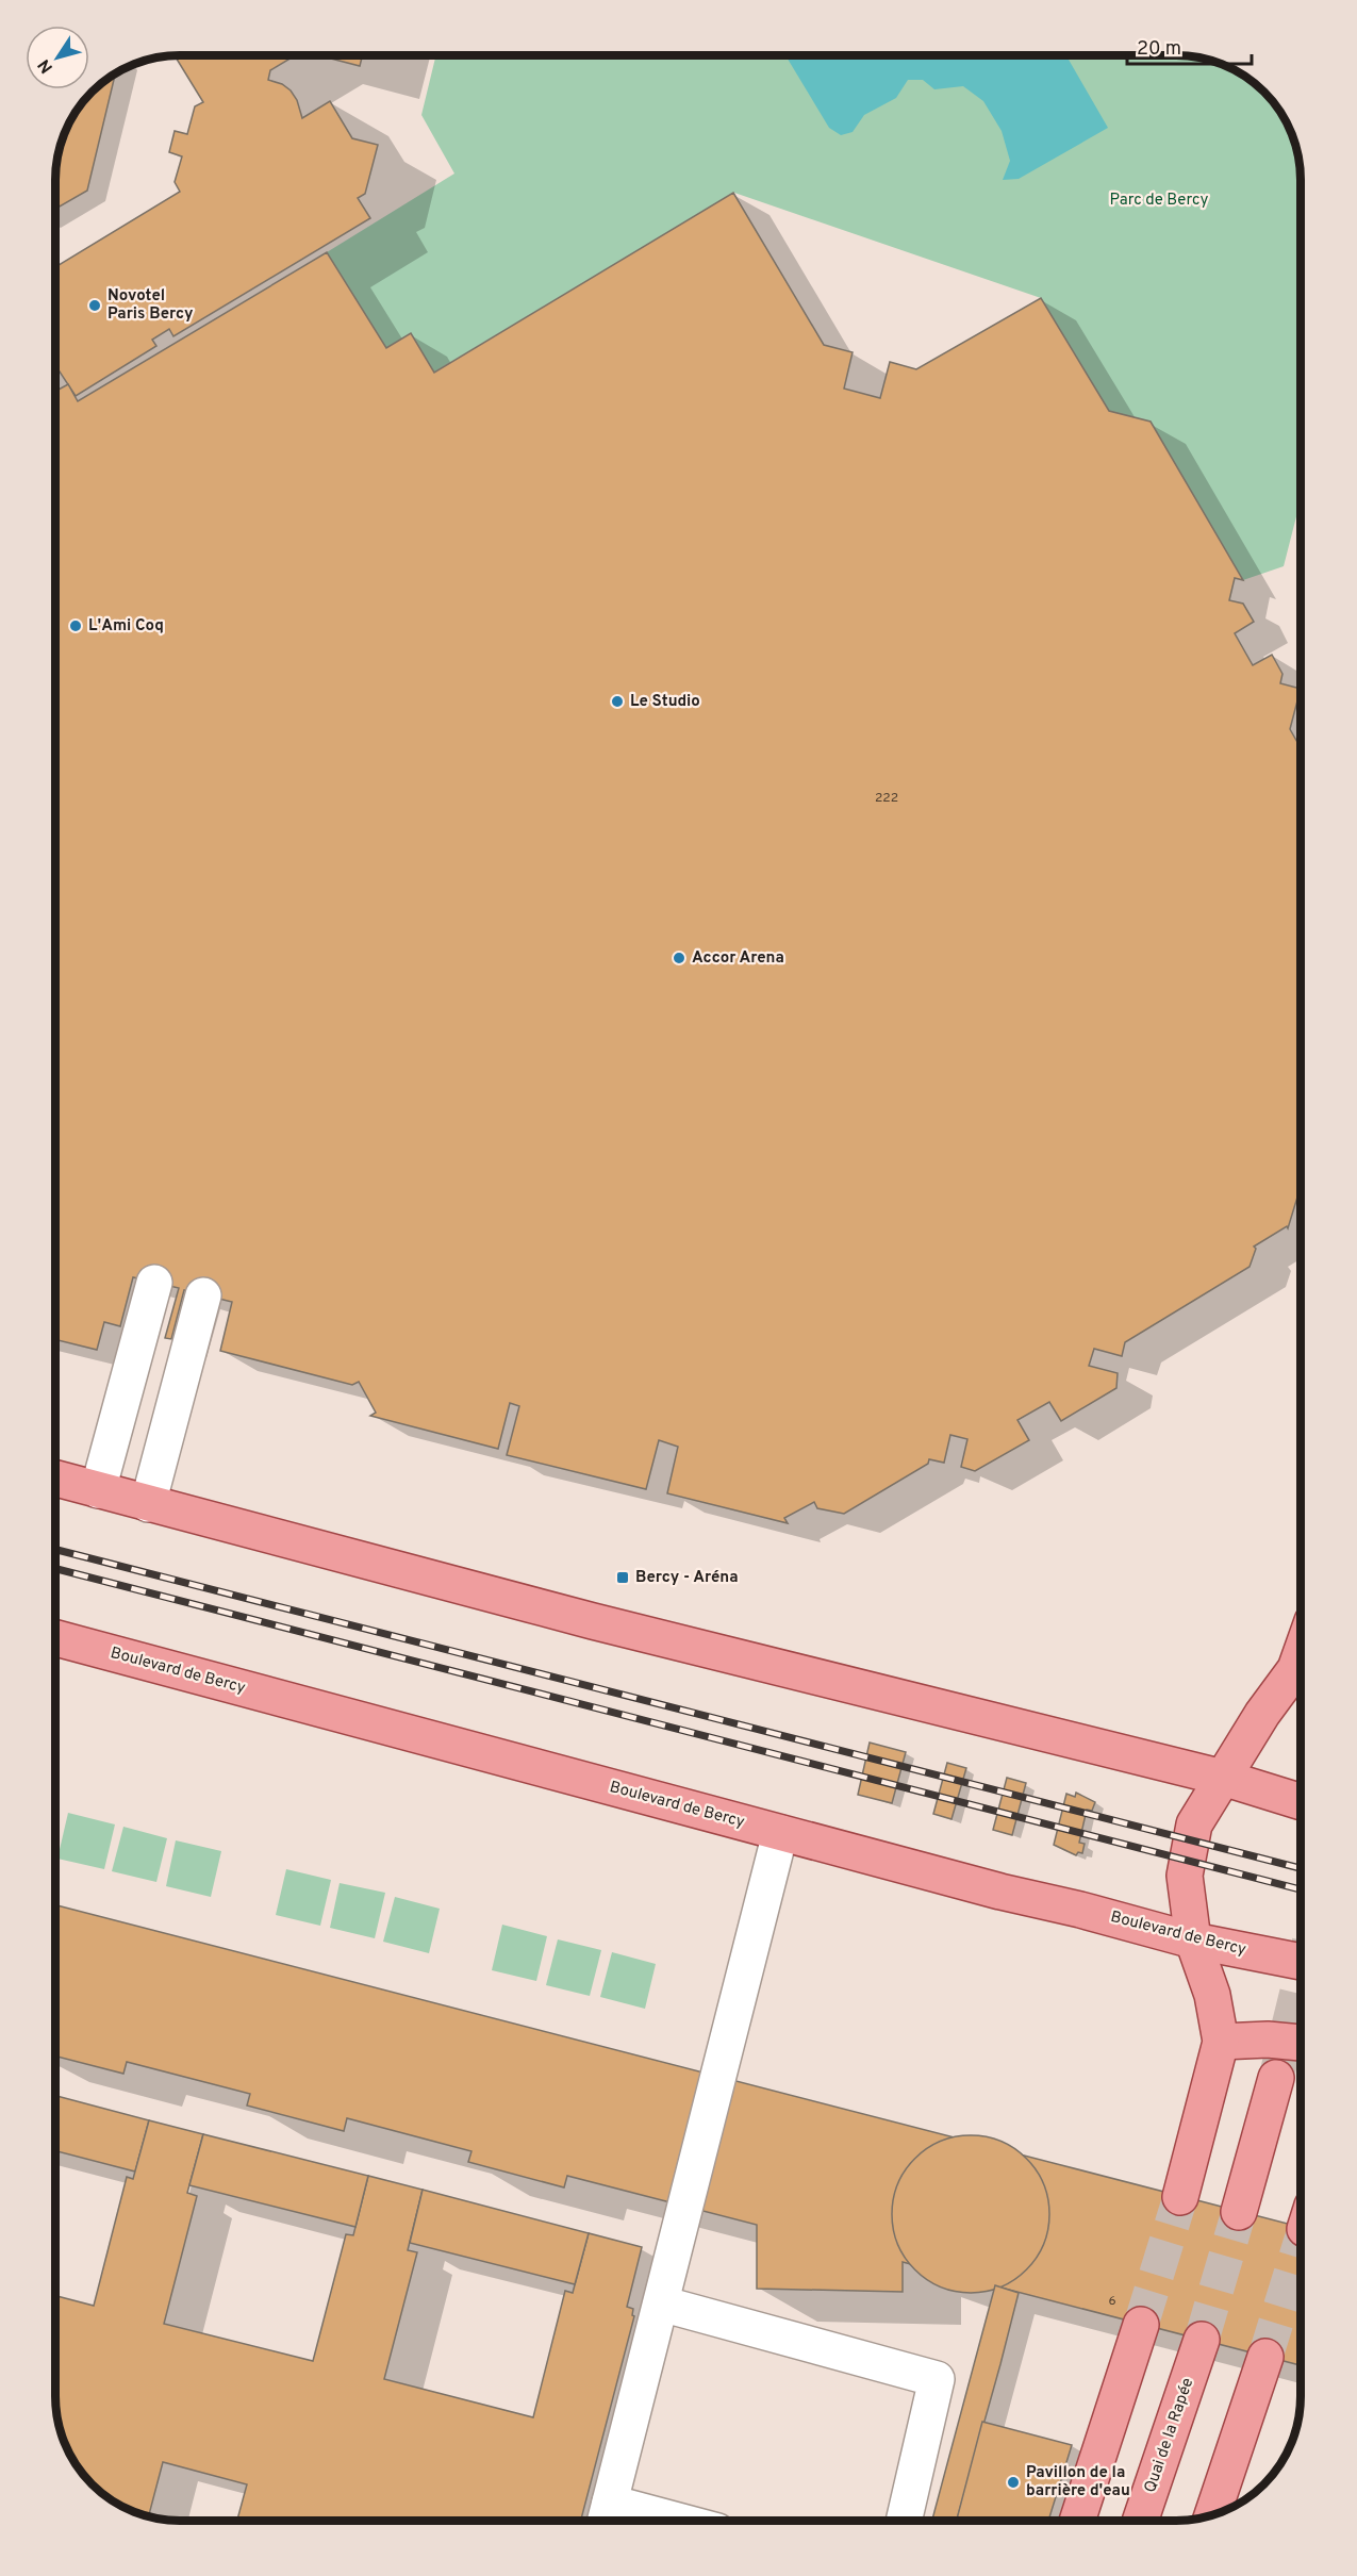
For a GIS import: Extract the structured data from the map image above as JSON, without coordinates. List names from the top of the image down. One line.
{"streets":{"main road":["Boulevard de Bercy","Quai de la Rapée"]},"parks":["Parc de Bercy"],"places":{"other":["Novotel Paris Bercy","L'Ami Coq","Le Studio","Accor Arena","Pavillon de la barrière d'eau"],"transit":["Bercy - Aréna"]},"house_numbers":["222","6"],"scale_bar":"20 m","north":"bottom left"}
